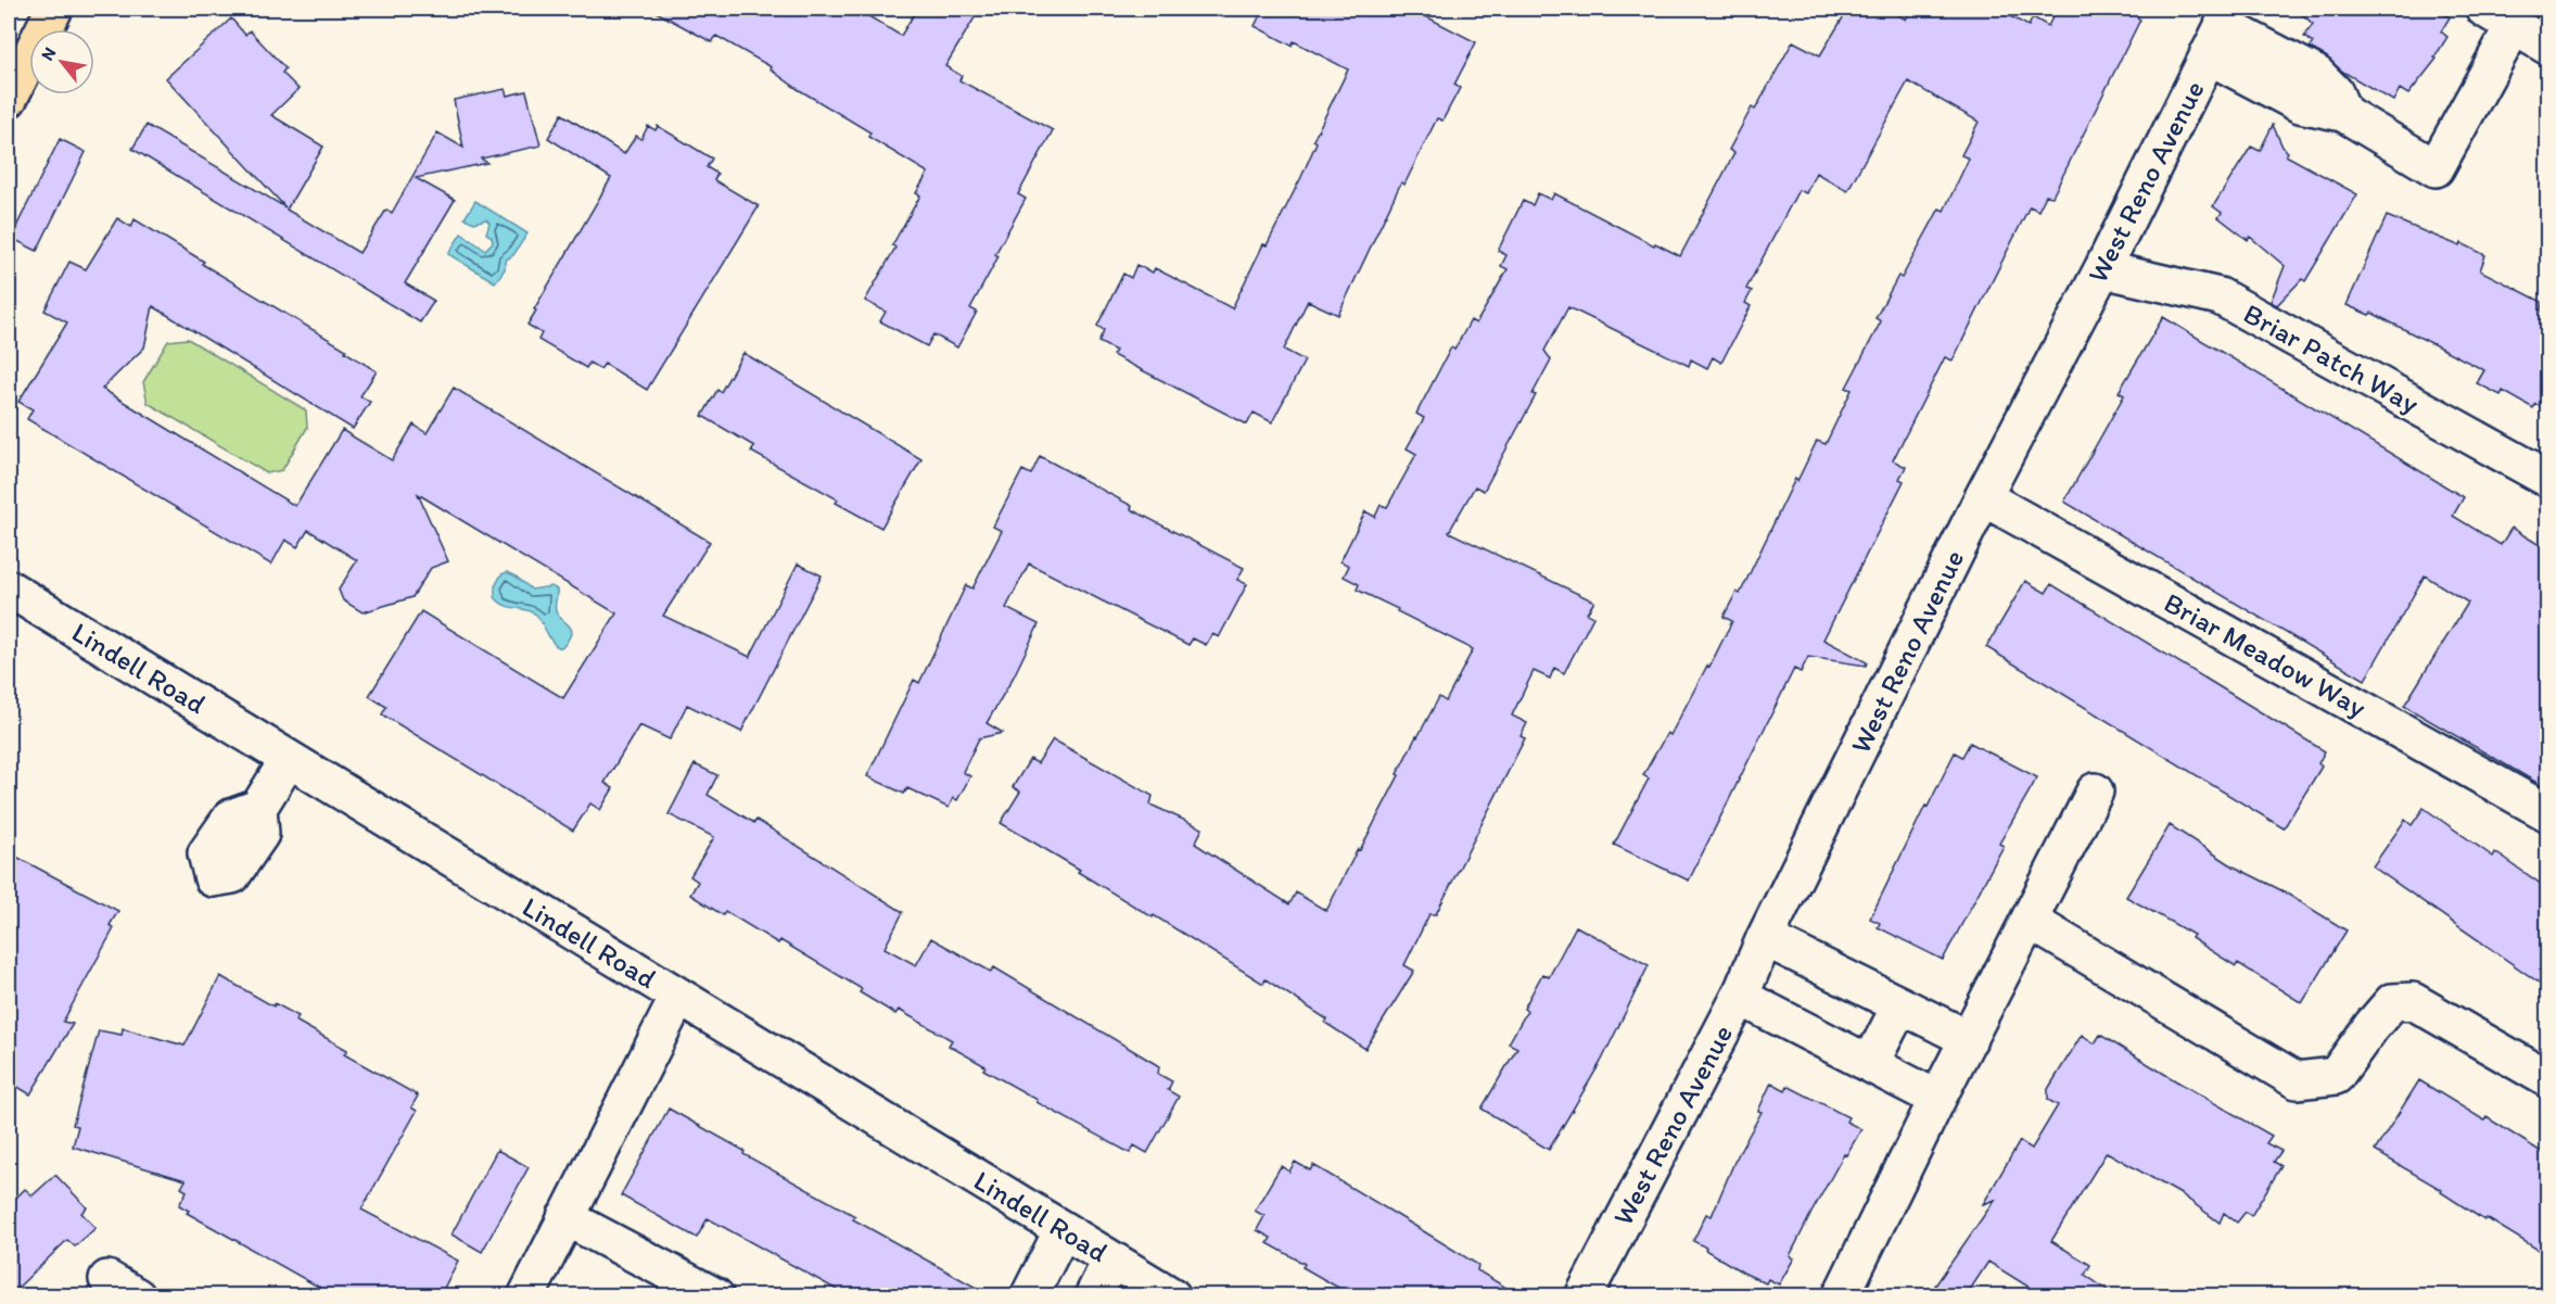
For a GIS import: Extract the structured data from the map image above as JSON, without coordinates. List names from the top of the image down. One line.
{"streets":{"street":["West Reno Avenue","Briar Patch Way","Briar Meadow Way","Lindell Road"]},"crossings":[["West Reno Avenue","Briar Patch Way"],["West Reno Avenue","Briar Meadow Way"]],"north":"top left"}
